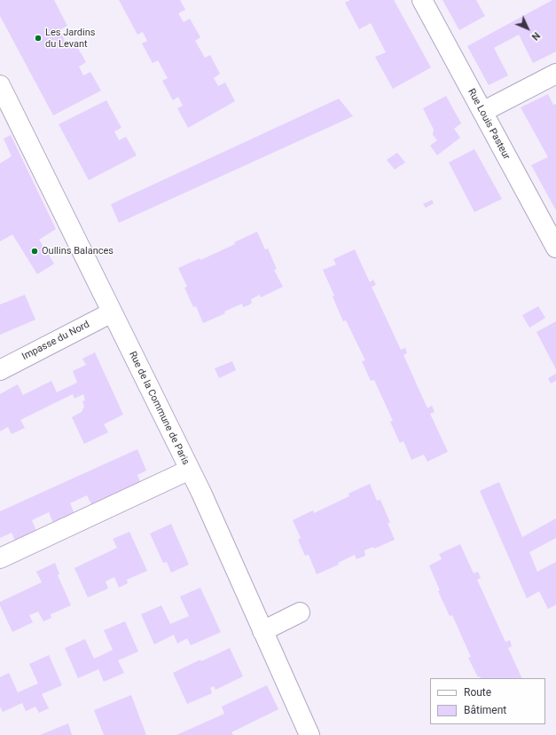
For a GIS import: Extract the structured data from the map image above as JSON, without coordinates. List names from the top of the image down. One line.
{"streets":{"street":["Rue Louis Pasteur","Impasse du Nord","Rue de la Commune de Paris"]},"crossings":[["Impasse du Nord","Rue de la Commune de Paris"]],"places":["Les Jardins du Levant","Oullins Balances"],"legend":["Route","Bâtiment"],"north":"bottom right"}
